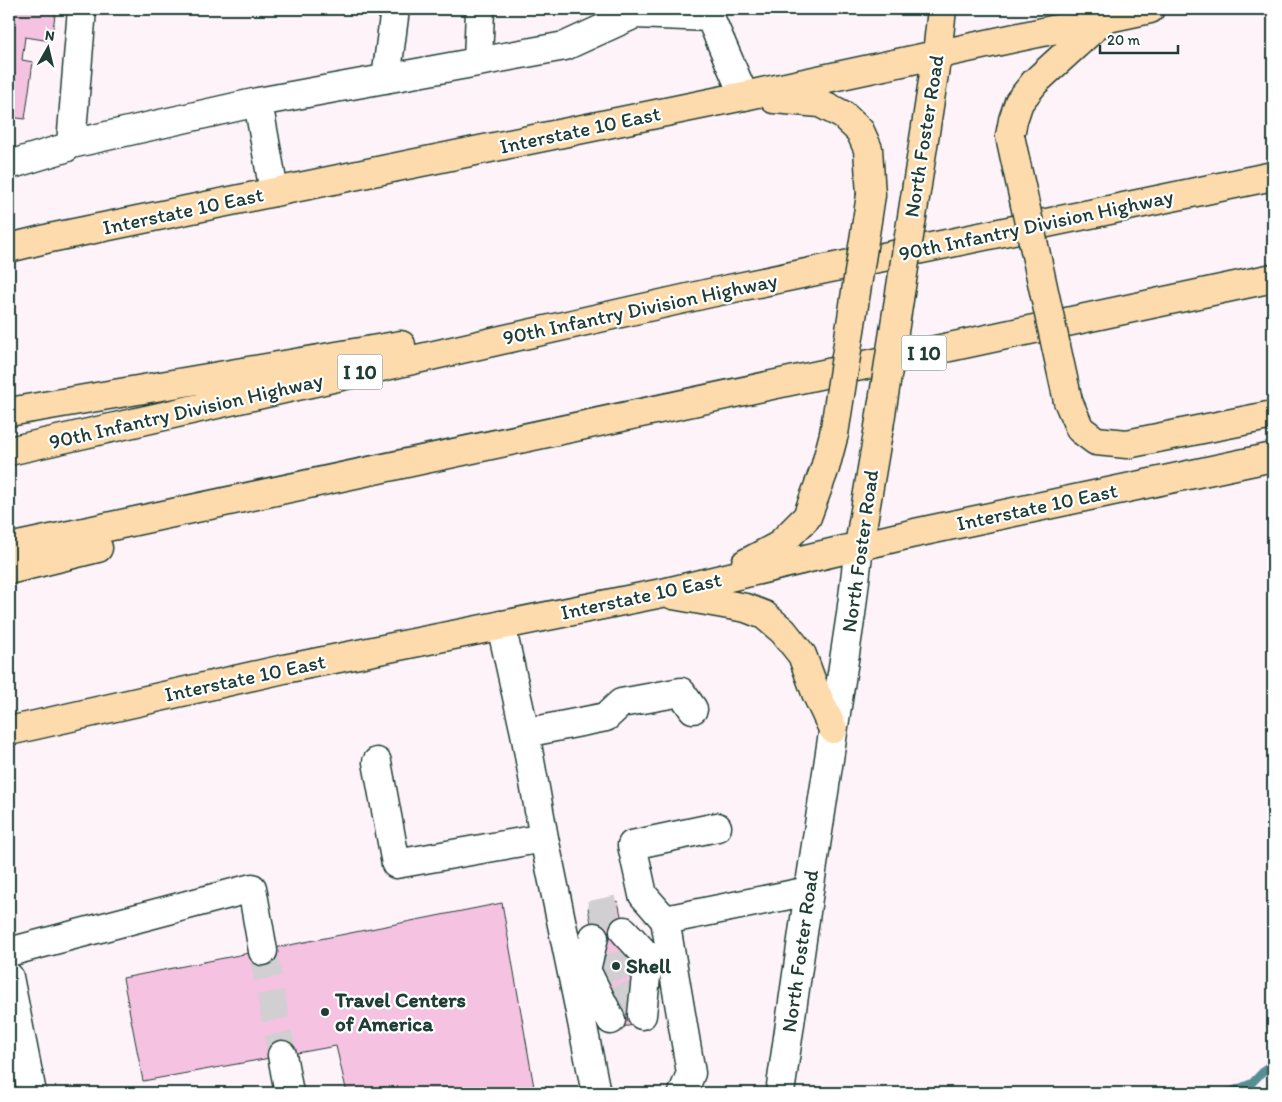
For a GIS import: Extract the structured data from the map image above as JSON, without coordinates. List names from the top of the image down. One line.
{"streets":{"main road":["Interstate 10 East","North Foster Road","90th Infantry Division Highway","I 10"]},"crossings":[["Interstate 10 East","North Foster Road"]],"places":["Shell","Travel Centers of America"],"scale_bar":"20 m","north":"top"}
